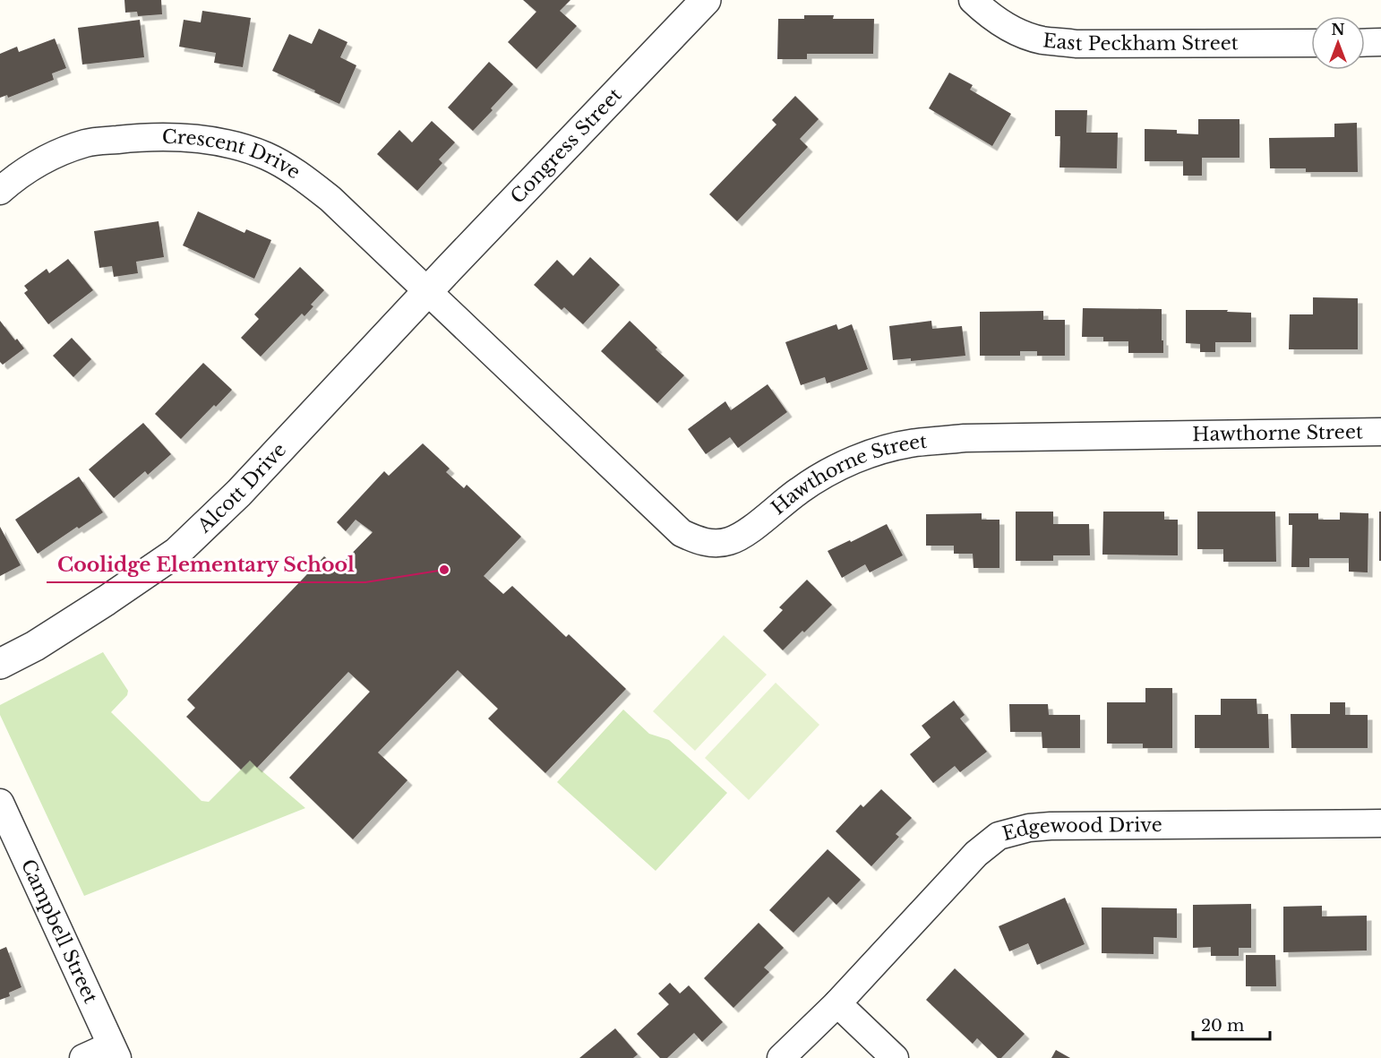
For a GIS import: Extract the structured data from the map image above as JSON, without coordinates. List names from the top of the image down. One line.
{"streets":{"street":["East Peckham Street","Congress Street","Crescent Drive","Hawthorne Street","Alcott Drive","Edgewood Drive","Campbell Street"]},"crossings":[["Congress Street","Crescent Drive"],["Congress Street","Hawthorne Street"],["Congress Street","Alcott Drive"],["Crescent Drive","Hawthorne Street"],["Crescent Drive","Alcott Drive"],["Hawthorne Street","Alcott Drive"]],"places":["Coolidge Elementary School"],"scale_bar":"20 m","north":"top"}
